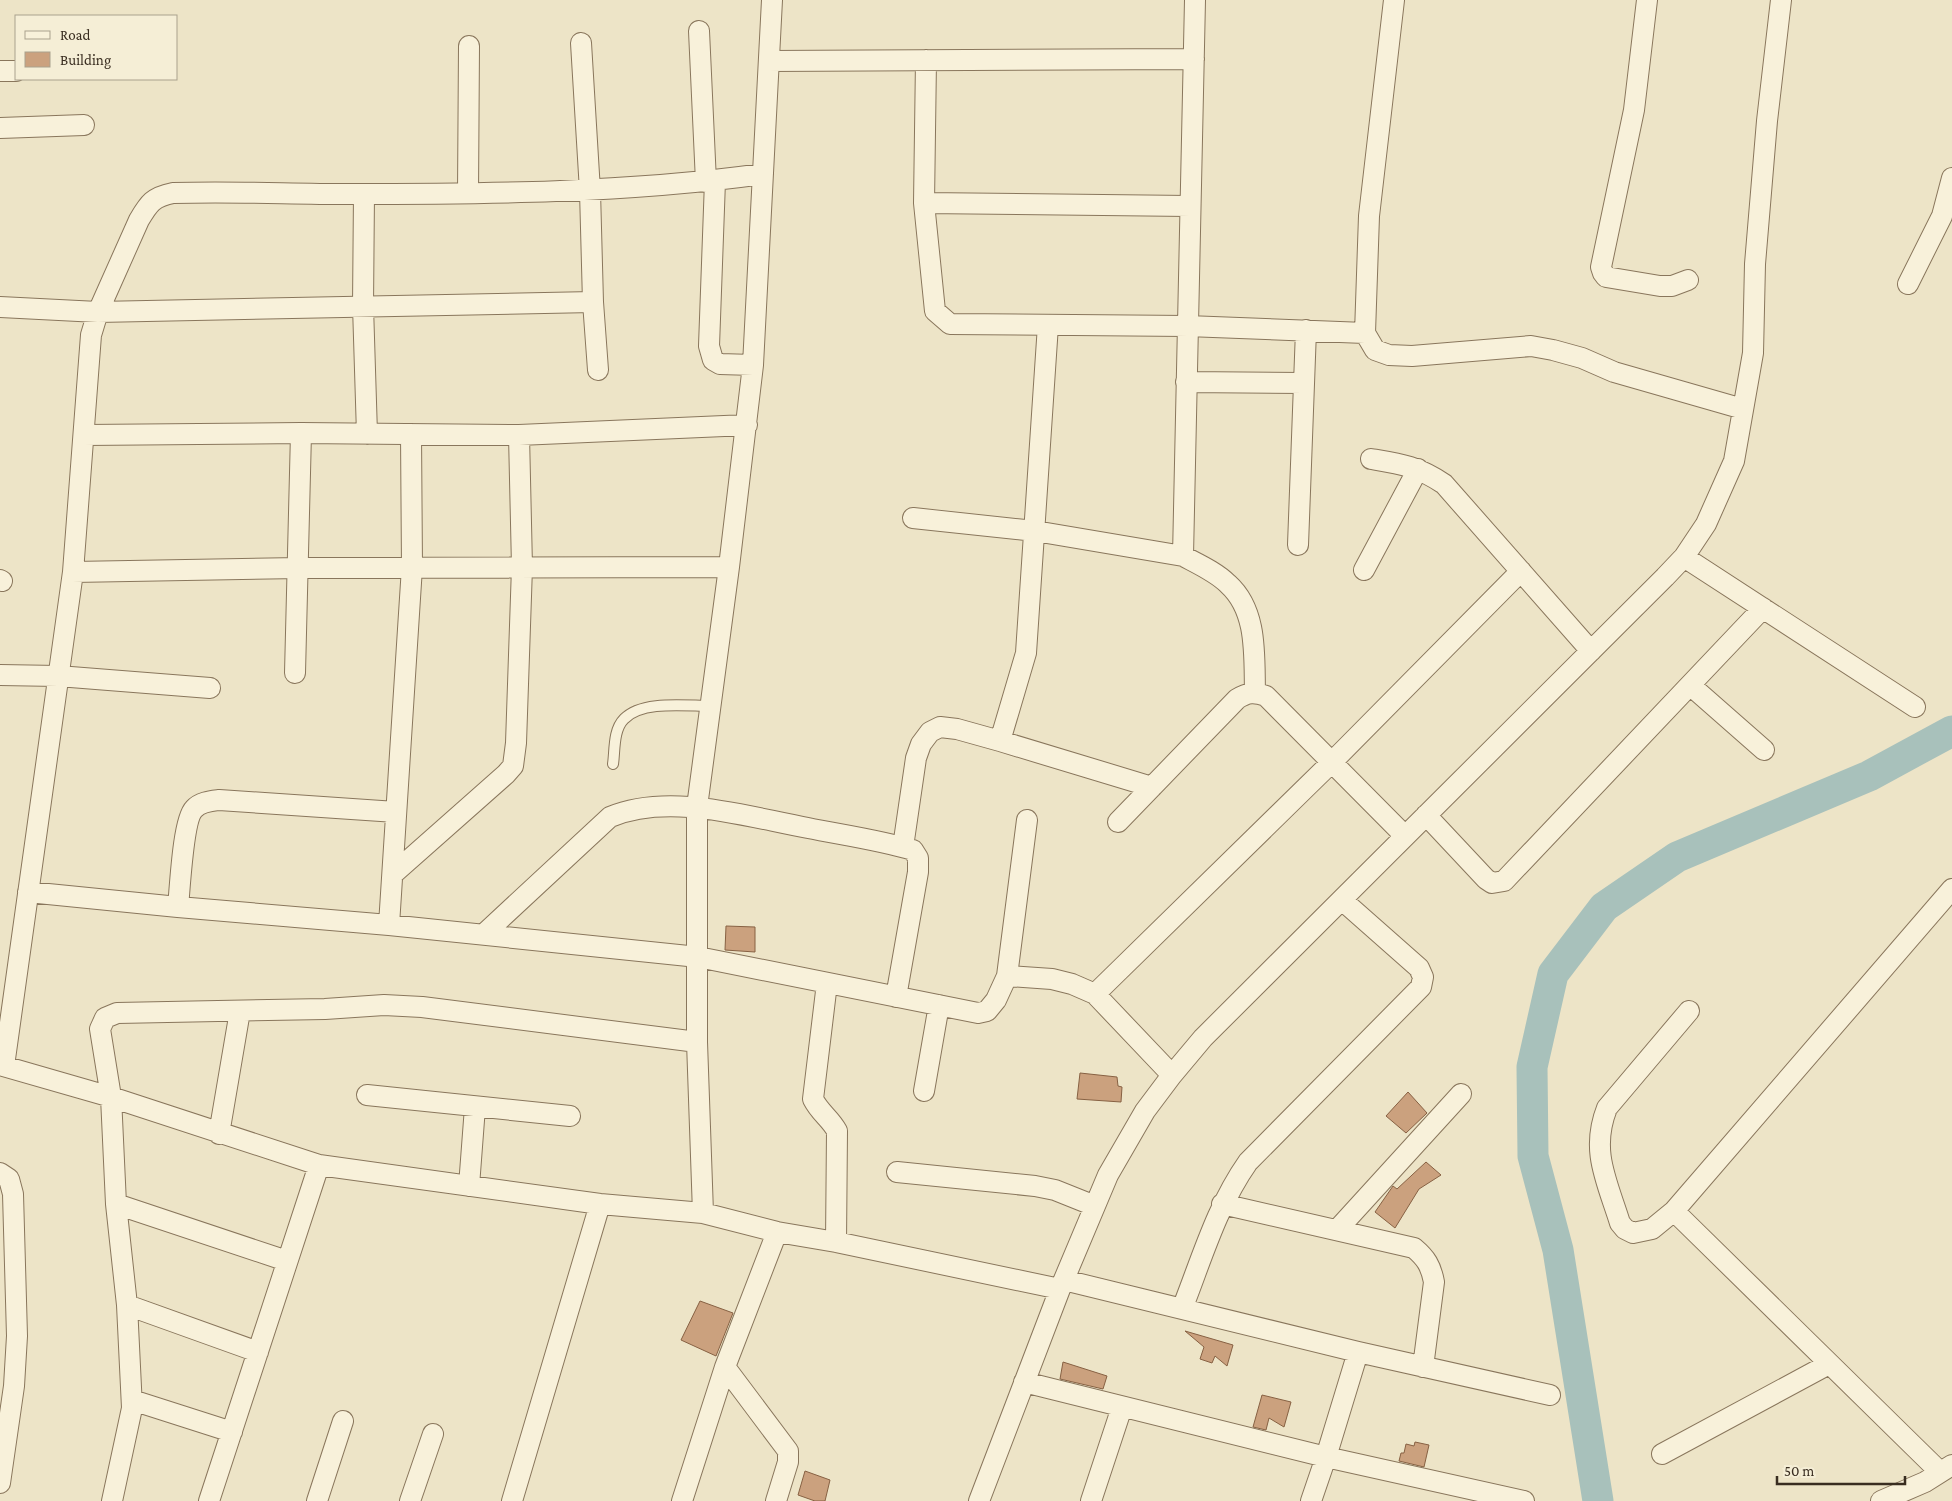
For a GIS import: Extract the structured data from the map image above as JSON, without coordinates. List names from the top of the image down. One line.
{"legend":["Road","Building"],"scale_bar":"50 m"}
